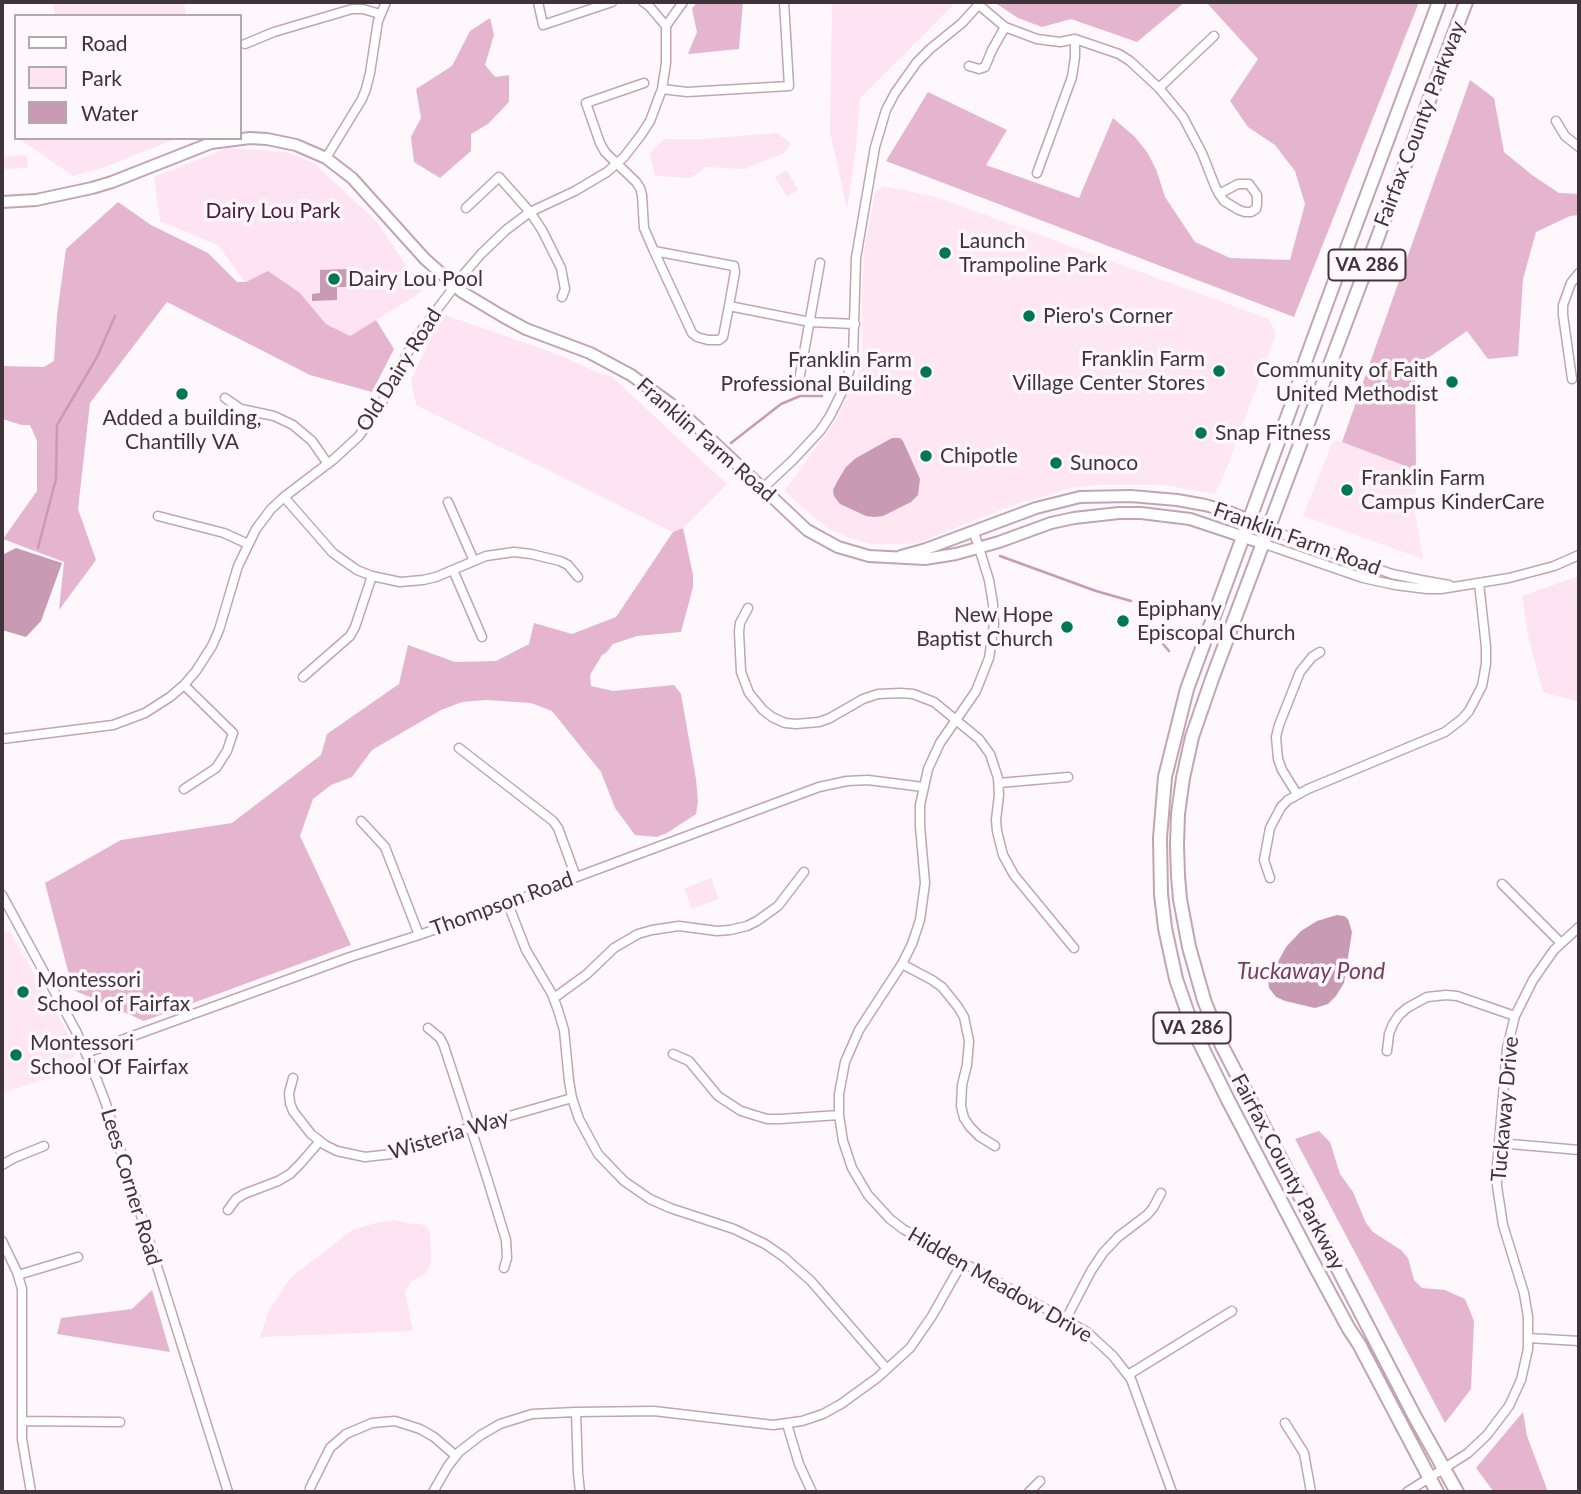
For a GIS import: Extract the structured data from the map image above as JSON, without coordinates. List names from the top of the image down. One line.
{"streets":{"highway":["Fairfax County Parkway","VA 286"],"main road":["Franklin Farm Road"],"street":["Old Dairy Road","Thompson Road","Tuckaway Drive","Wisteria Way","Lees Corner Road","Hidden Meadow Drive"]},"crossings":[["Fairfax County Parkway","Franklin Farm Road"],["Fairfax County Parkway","Tuckaway Drive"],["Old Dairy Road","Franklin Farm Road"],["Franklin Farm Road","Hidden Meadow Drive"],["Thompson Road","Lees Corner Road"],["Thompson Road","Hidden Meadow Drive"]],"water":["Tuckaway Pond"],"parks":["Dairy Lou Park"],"places":["Launch Trampoline Park","Dairy Lou Pool","Piero's Corner","Franklin Farm Village Center Stores","Franklin Farm Professional Building","Community of Faith United Methodist","Added a building, Chantilly VA","Snap Fitness","Chipotle","Sunoco","Franklin Farm Campus KinderCare","Epiphany Episcopal Church","New Hope Baptist Church","Montessori School of Fairfax","Montessori School Of Fairfax"],"legend":["Road","Park","Water"]}
